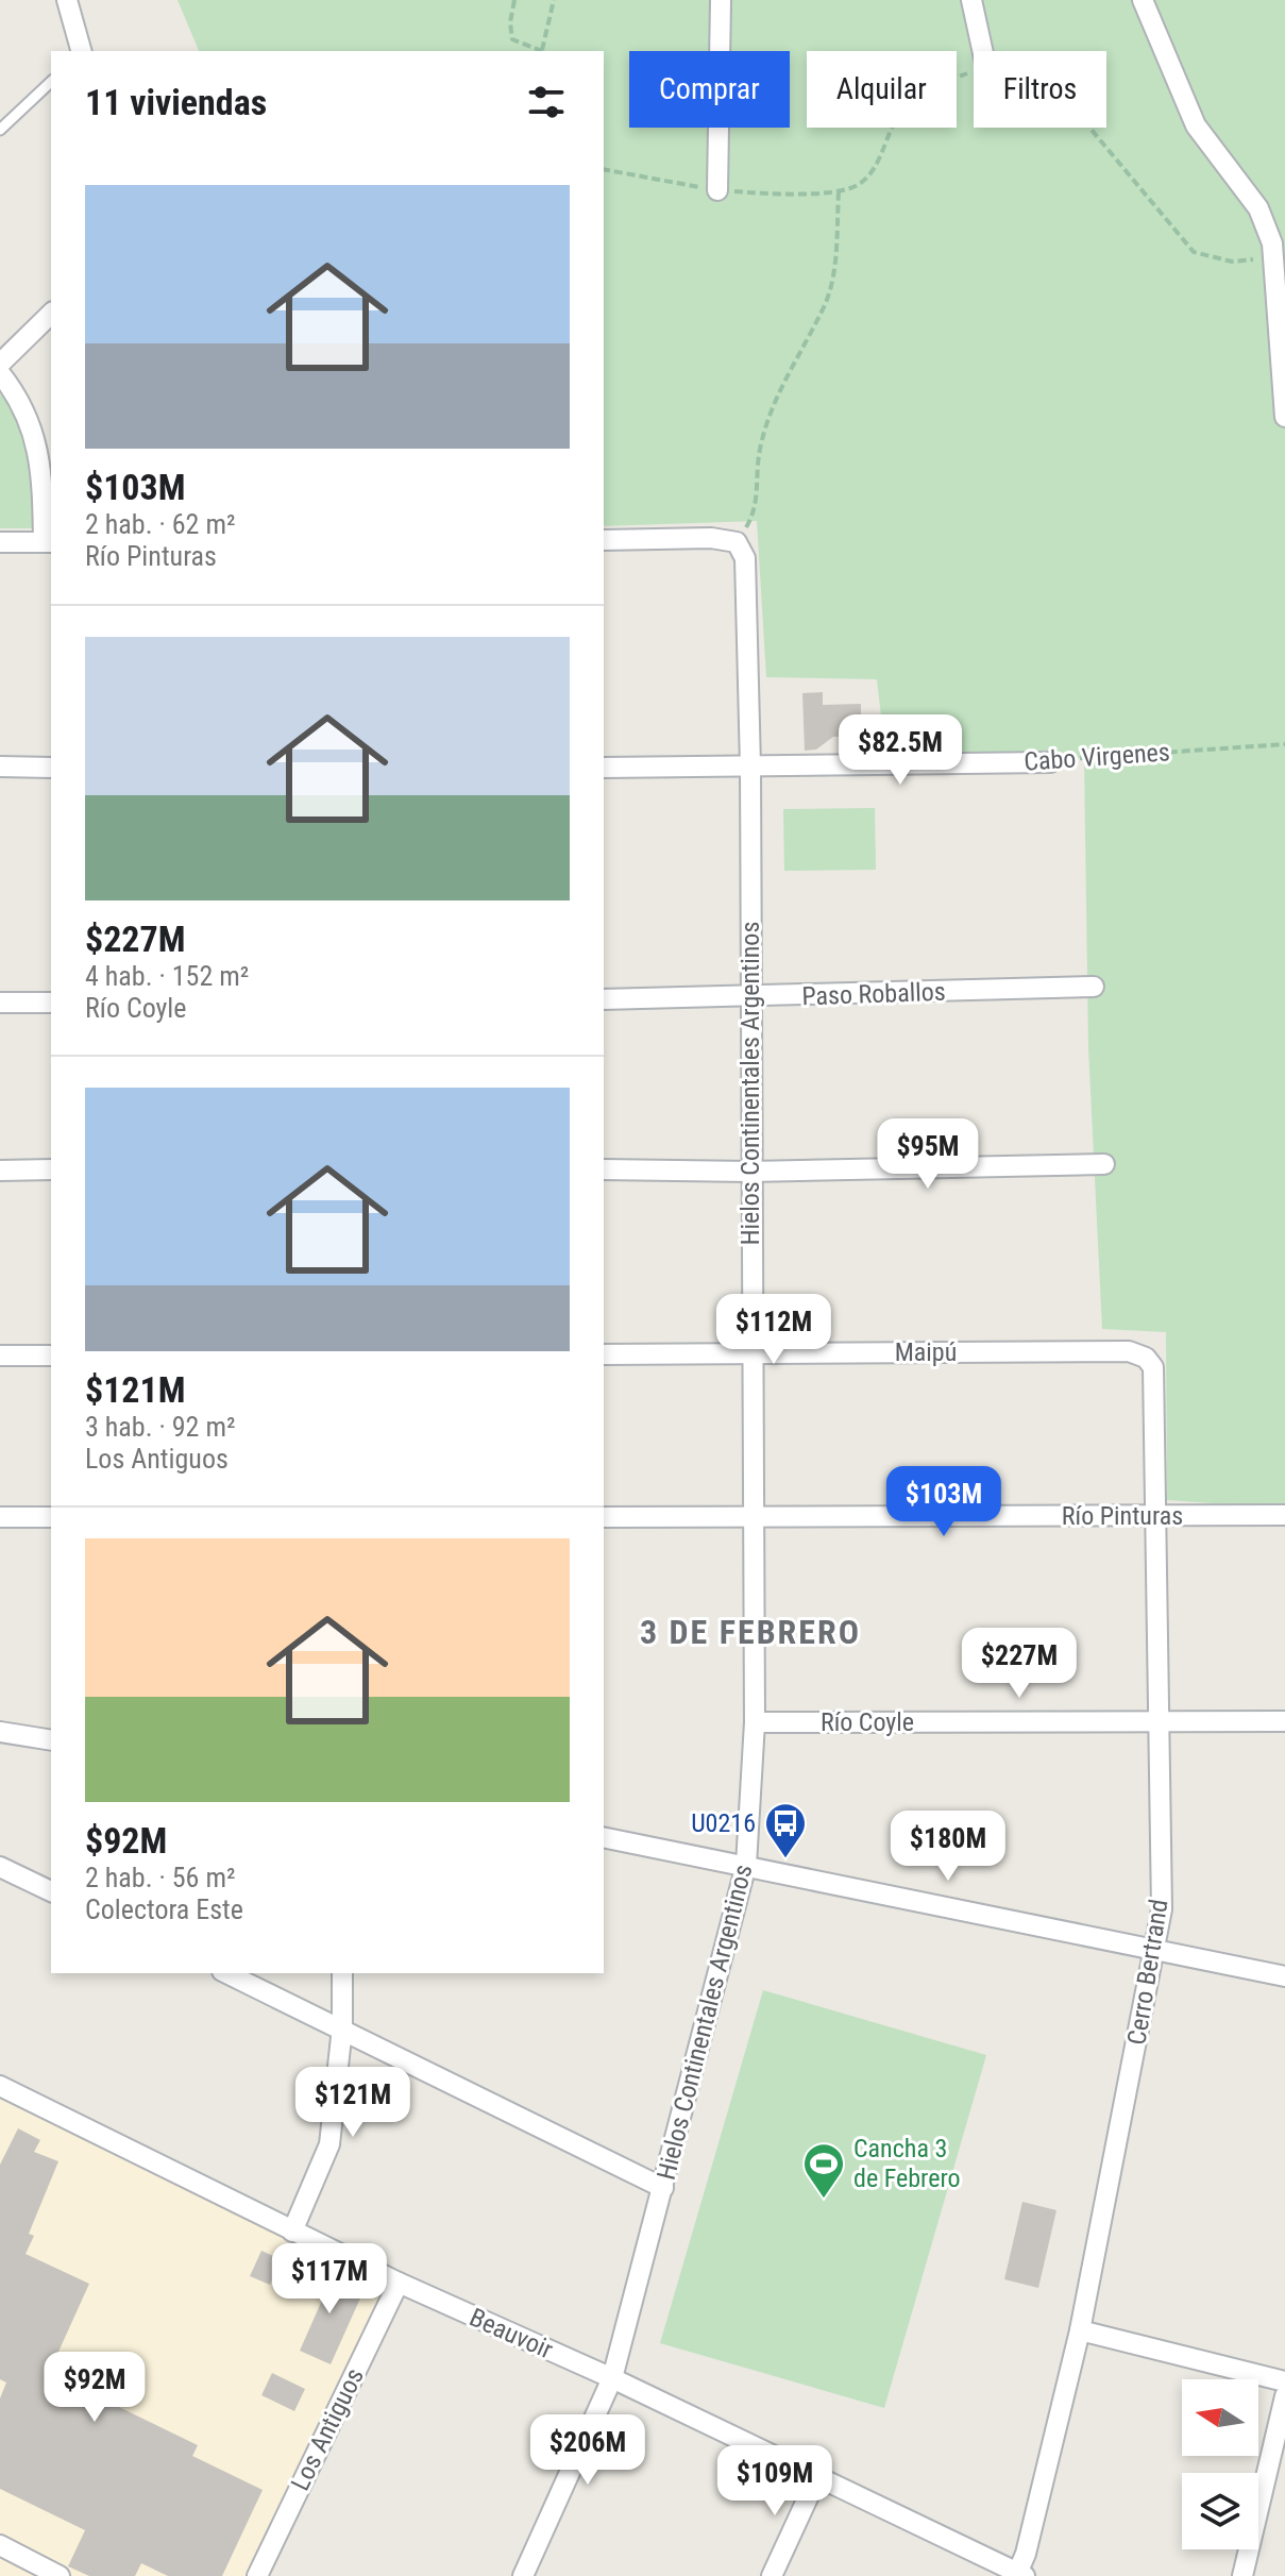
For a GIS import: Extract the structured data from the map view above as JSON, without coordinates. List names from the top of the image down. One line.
{"streets":{"street":["Cabo Virgenes","Paso Roballos","Hielos Continentales Argentinos","Maipú","Río Pinturas","Río Coyle","Cerro Bertrand","Beauvoir","Los Antiguos"]},"crossings":[["Cabo Virgenes","Hielos Continentales Argentinos"],["Paso Roballos","Hielos Continentales Argentinos"],["Hielos Continentales Argentinos","Maipú"],["Hielos Continentales Argentinos","Río Pinturas"],["Hielos Continentales Argentinos","Río Coyle"],["Hielos Continentales Argentinos","Beauvoir"],["Maipú","Cerro Bertrand"],["Río Pinturas","Cerro Bertrand"],["Río Coyle","Cerro Bertrand"],["Cerro Bertrand","Beauvoir"],["Beauvoir","Los Antiguos"]],"districts":["3 DE FEBRERO"],"places":{"bus stop":["U0216"],"sports":["Cancha 3 de Febrero"]},"north":"left","page":{"chip":["Comprar","Alquilar","Filtros"],"heading":"11 viviendas","list":[{"name":"$103M","note":"2 hab. · 62 m² · Río Pinturas"},{"name":"$227M","note":"4 hab. · 152 m² · Río Coyle"},{"name":"$121M","note":"3 hab. · 92 m² · Los Antiguos"},{"name":"$92M","note":"2 hab. · 56 m² · Colectora Este"}],"price":["$82.5M","$95M","$112M","$103M","$227M","$180M","$121M","$117M","$92M","$206M","$109M"]}}
